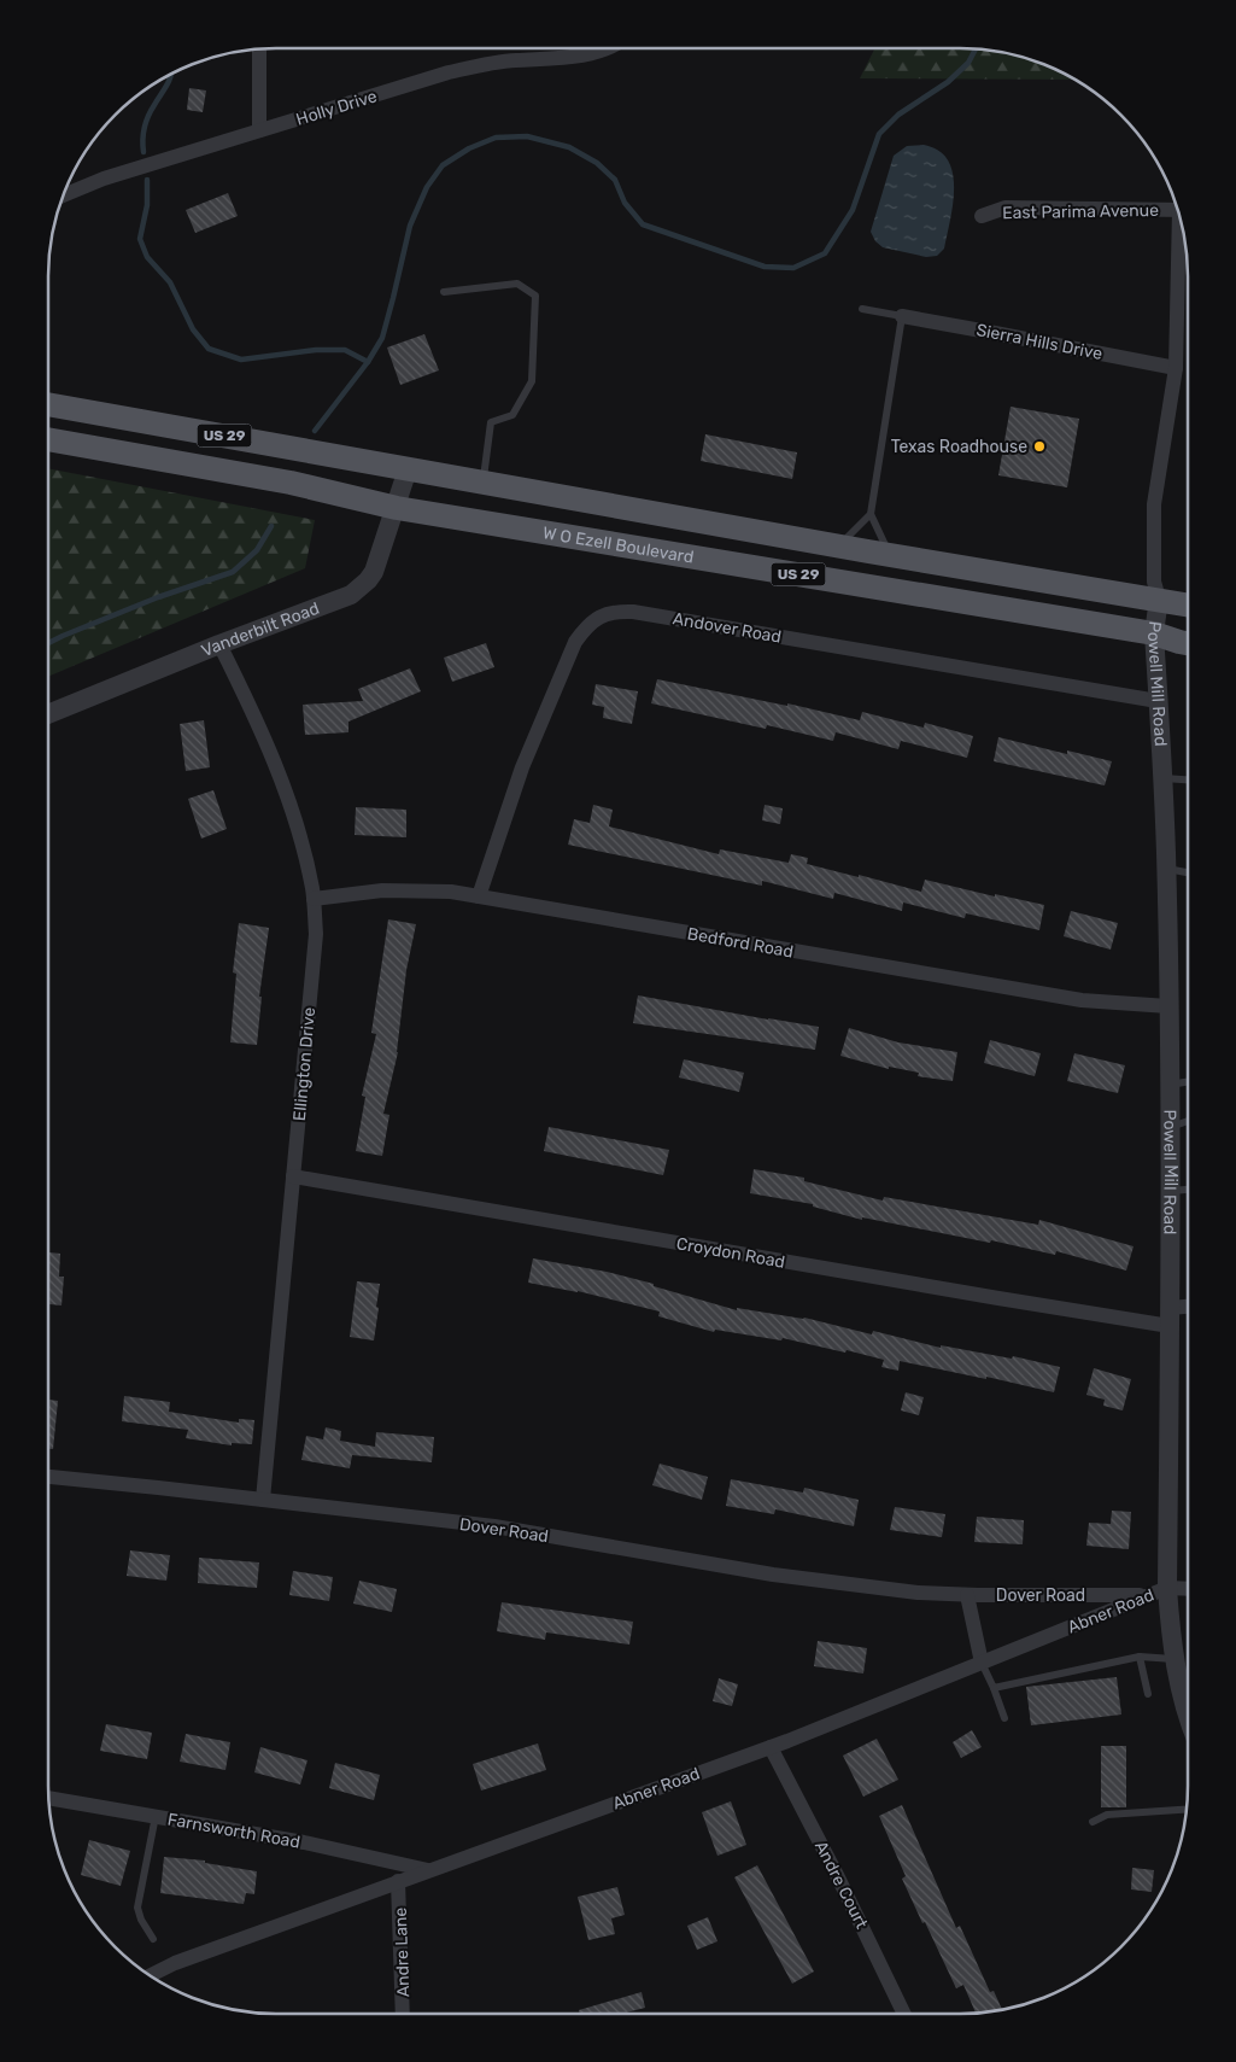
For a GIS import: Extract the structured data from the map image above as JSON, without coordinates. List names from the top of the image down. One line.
{"streets":{"main road":["US 29","W O Ezell Boulevard"],"street":["Holly Drive","East Parima Avenue","Sierra Hills Drive","Andover Road","Vanderbilt Road","Powell Mill Road","Bedford Road","Ellington Drive","Croydon Road","Dover Road","Abner Road","Farnsworth Road","Andre Court","Andre Lane"]},"crossings":[["US 29","Vanderbilt Road"],["US 29","Powell Mill Road"],["W O Ezell Boulevard","Vanderbilt Road"],["W O Ezell Boulevard","Powell Mill Road"],["Andover Road","Powell Mill Road"],["Andover Road","Bedford Road"],["Vanderbilt Road","Ellington Drive"],["Powell Mill Road","Bedford Road"],["Powell Mill Road","Croydon Road"],["Powell Mill Road","Abner Road"],["Bedford Road","Ellington Drive"],["Ellington Drive","Croydon Road"],["Ellington Drive","Dover Road"],["Dover Road","Abner Road"],["Abner Road","Farnsworth Road"],["Abner Road","Andre Court"],["Abner Road","Andre Lane"]],"places":["Texas Roadhouse"]}
